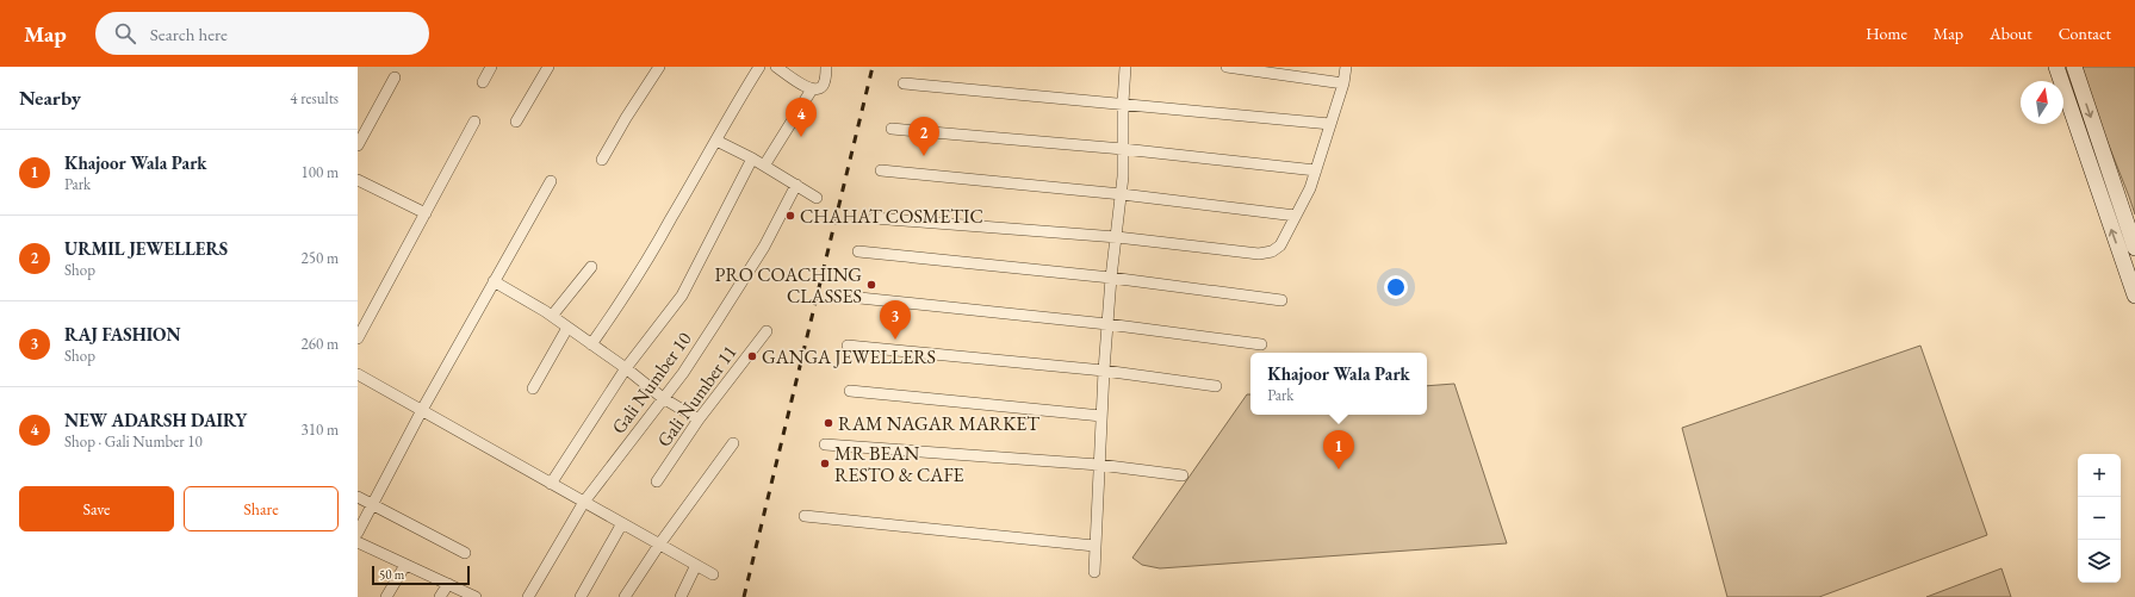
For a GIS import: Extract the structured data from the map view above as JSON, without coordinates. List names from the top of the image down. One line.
{"streets":{"street":["Gali Number 10","Gali Number 11"]},"places":["CHAHAT COSMETIC","PRO COACHING CLASSES","GANGA JEWELLERS","RAM NAGAR MARKET","MR BEAN RESTO & CAFE"],"scale_bar":"50 m","north":"top","page":{"header":"Map","search":"Search here","nav":["Home","Map","About","Contact"],"heading":["Nearby","4 results"],"pins":["4","2","3","1"],"list":[{"mark":"1","name":"Khajoor Wala Park","note":"Park","value":"100 m"},{"mark":"2","name":"URMIL JEWELLERS","note":"Shop","value":"250 m"},{"mark":"3","name":"RAJ FASHION","note":"Shop","value":"260 m"},{"mark":"4","name":"NEW ADARSH DAIRY","note":"Shop · Gali Number 10","value":"310 m"}],"popup":["Khajoor Wala Park","Park"],"map_buttons":["+","−"],"buttons":["Save","Share"],"scale":"50 m"}}
